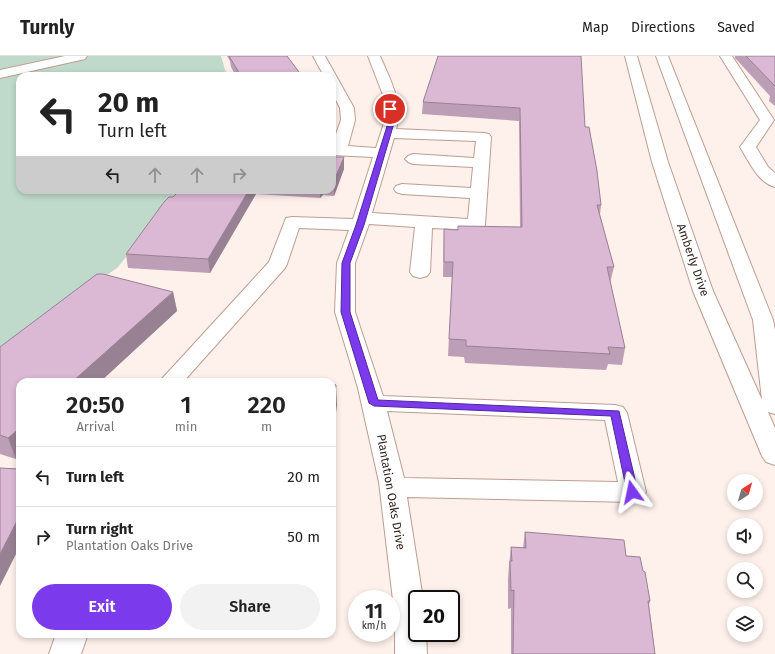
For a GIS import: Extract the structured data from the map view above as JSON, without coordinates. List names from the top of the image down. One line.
{"streets":{"street":["Amberly Drive","Plantation Oaks Drive"]},"north":"top right","page":{"header":"Turnly","nav":["Map","Directions","Saved"],"turn":["20 m","Turn left"],"eta":["20:50","Arrival","1","min","220","m"],"list":[{"name":"Turn left","value":"20 m"},{"name":"Turn right","note":"Plantation Oaks Drive","value":"50 m"}],"buttons":["Exit","Share"],"speed":"11 km/h","limit":"20"}}
